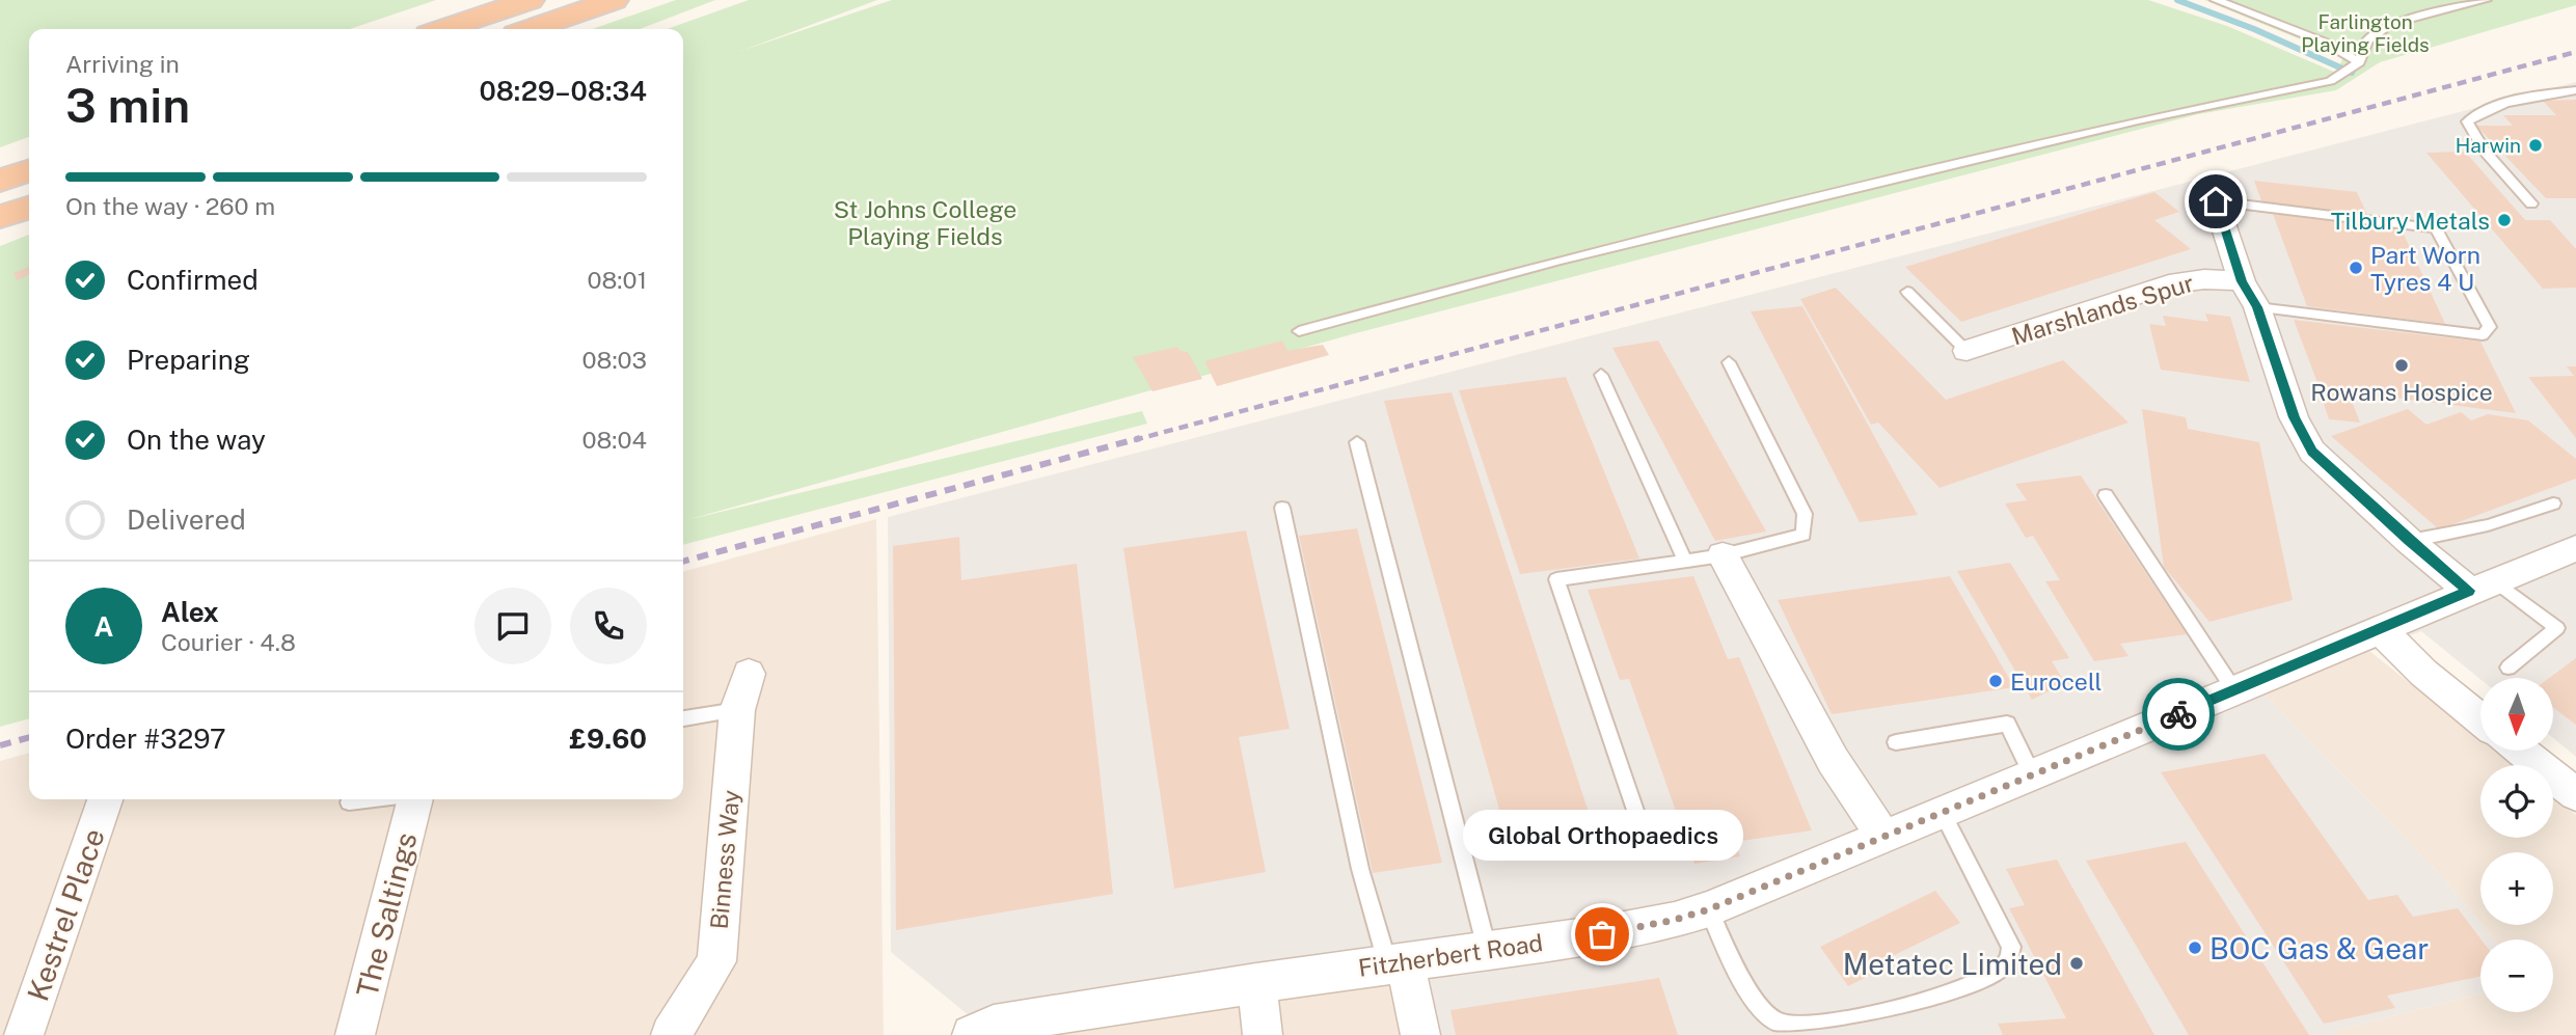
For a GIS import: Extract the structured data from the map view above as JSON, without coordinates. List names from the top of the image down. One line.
{"streets":{"street":["Marshlands Spur","Binness Way","Kestrel Place","The Saltings","Fitzherbert Road"]},"parks":["Farlington Playing Fields","St Johns College Playing Fields"],"places":["Harwin","Tilbury Metals","Part Worn Tyres 4 U","Rowans Hospice","Eurocell","Global Orthopaedics","BOC Gas & Gear","Metatec Limited"],"north":"bottom","page":{"heading":["3 min","Arriving in","08:29–08:34"],"panel":["Alex","Courier · 4.8","Order #3297","£9.60"],"bar":"On the way · 260 m","list":[["Confirmed","08:01"],["Preparing","08:03"],["On the way","08:04"],"Delivered"],"round":"A","map_buttons":["+","−"],"bubble":"Global Orthopaedics"}}
